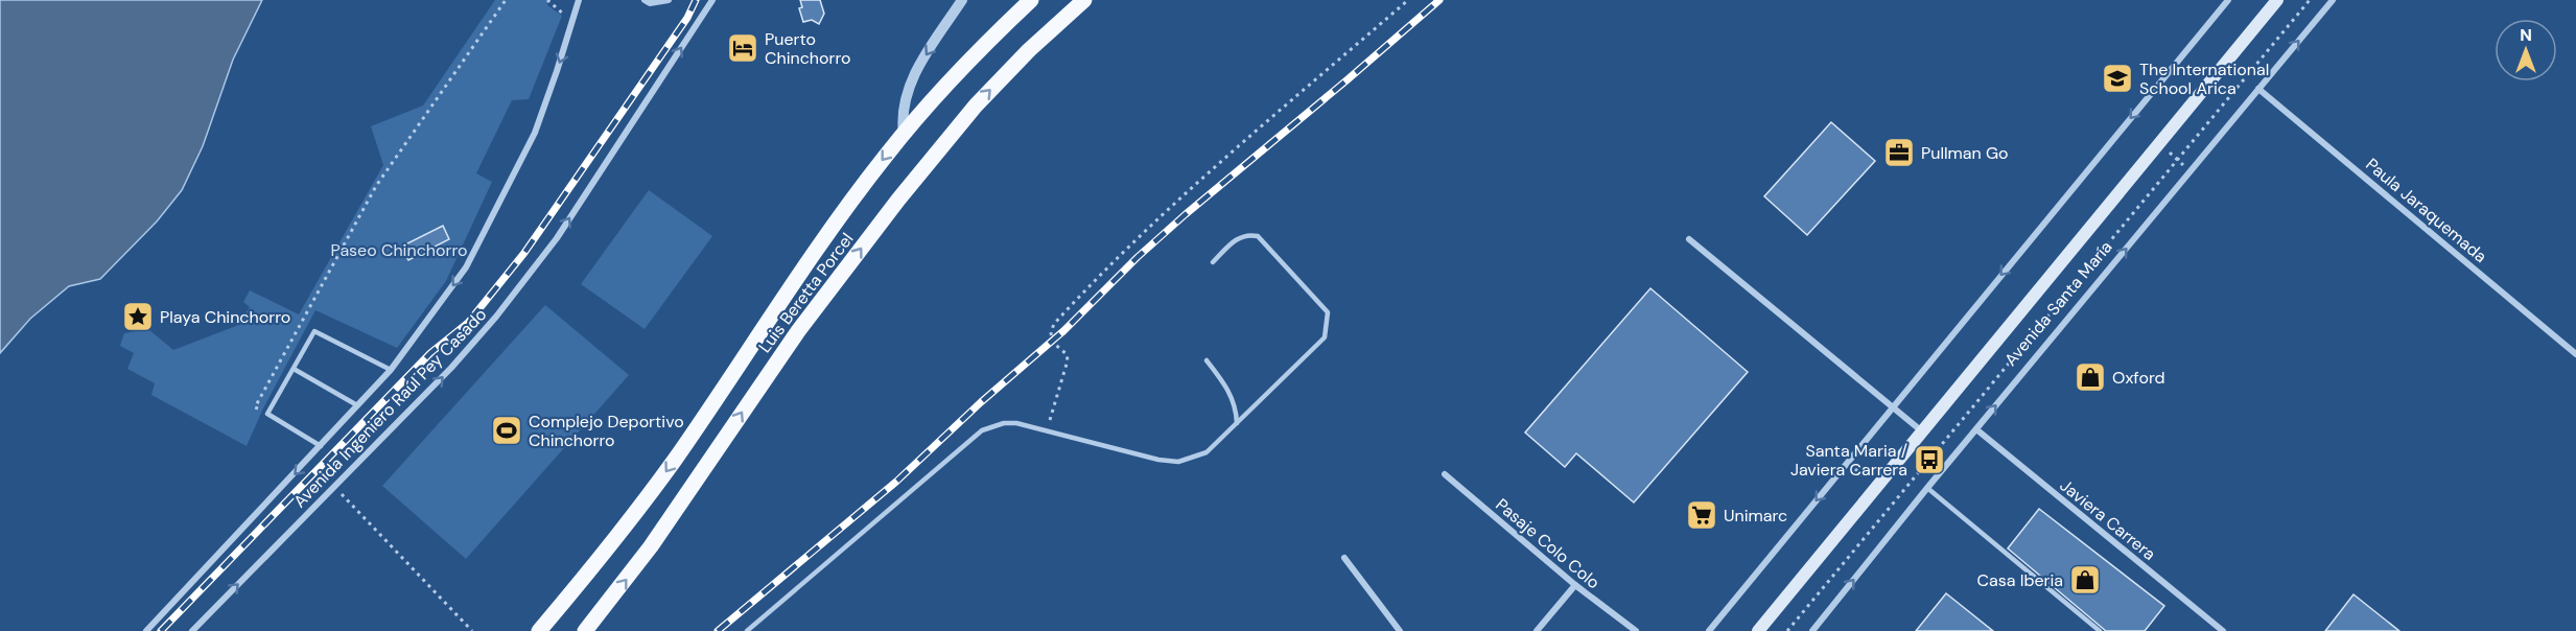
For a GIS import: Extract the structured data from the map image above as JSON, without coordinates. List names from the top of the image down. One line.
{"streets":{"main road":["Luis Beretta Porcel","Avenida Santa María"],"street":["Paula Jaraquemada","Avenida Ingeniero Raúl Pey Casado","Javiera Carrera","Pasaje Colo Colo"]},"crossings":[["Paula Jaraquemada","Avenida Santa María"],["Avenida Santa María","Javiera Carrera"]],"parks":["Paseo Chinchorro"],"places":{"hotel":["Puerto Chinchorro"],"school or university":["The International School Arica"],"office":["Pullman Go"],"place":["Playa Chinchorro"],"shop":["Oxford","Casa Iberia"],"sports":["Complejo Deportivo Chinchorro"],"bus stop":["Santa Maria / Javiera Carrera"],"supermarket":["Unimarc"]},"north":"top"}
